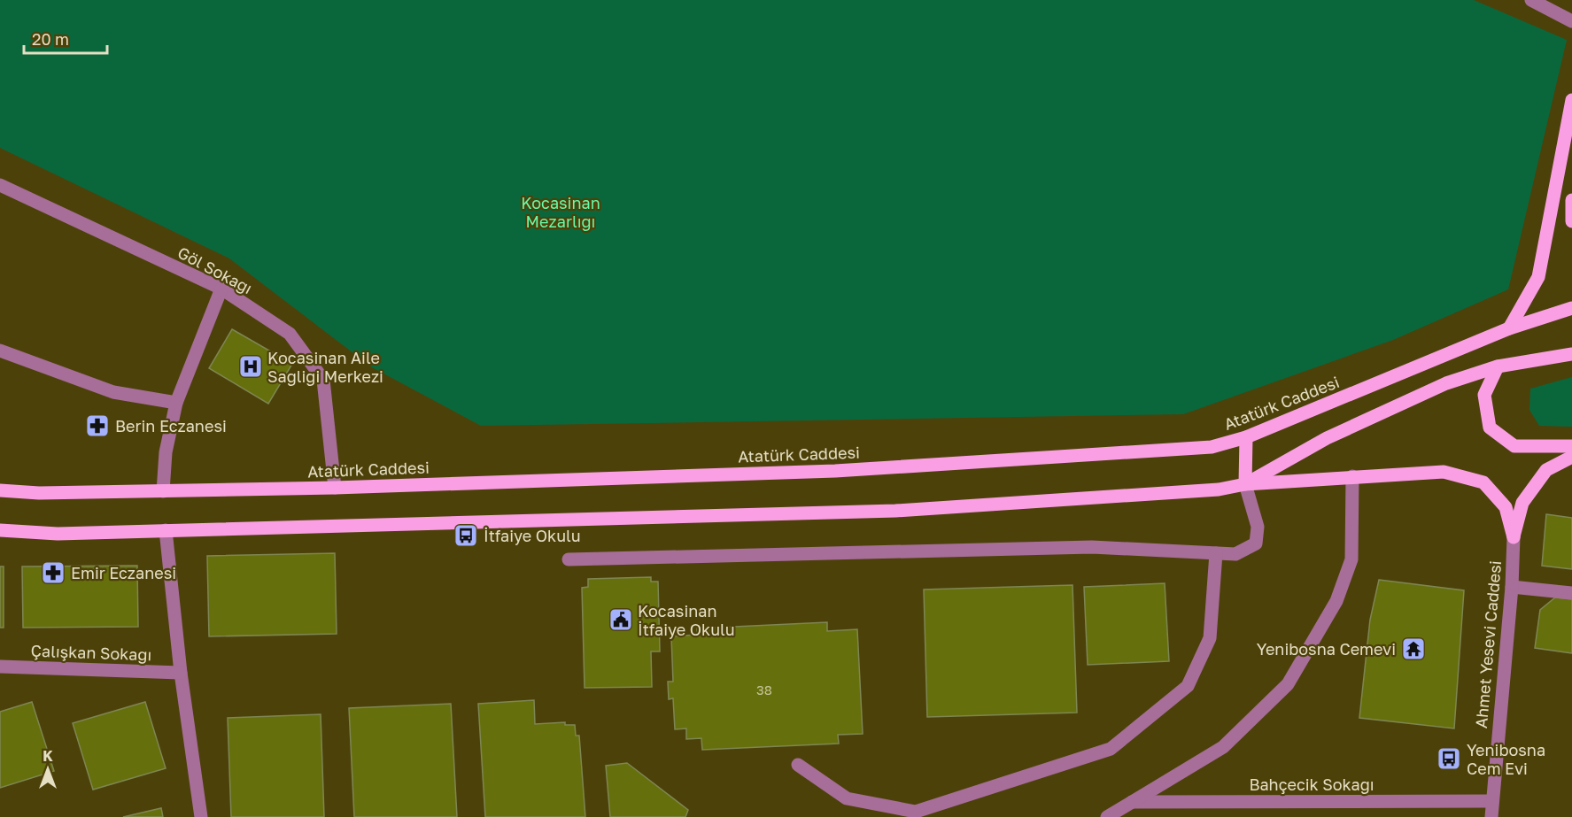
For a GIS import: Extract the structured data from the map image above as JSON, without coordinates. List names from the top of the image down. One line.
{"streets":{"main road":["Atatürk Caddesi"],"street":["Göl Sokağı","Ahmet Yesevi Caddesi","Çalışkan Sokağı","Bahçecik Sokağı"]},"crossings":[["Göl Sokağı","Atatürk Caddesi"],["Ahmet Yesevi Caddesi","Bahçecik Sokağı"]],"parks":["Kocasinan Mezarlığı"],"places":{"hospital":["Kocasinan Aile Sagligi Merkezi"],"pharmacy":["Berin Eczanesi","Emir Eczanesi"],"bus stop":["İtfaiye Okulu","Yenibosna Cem Evi"],"public building":["Kocasinan İtfaiye Okulu"],"temple":["Yenibosna Cemevi"]},"house_numbers":["38"],"scale_bar":"20 m","north":"top"}
